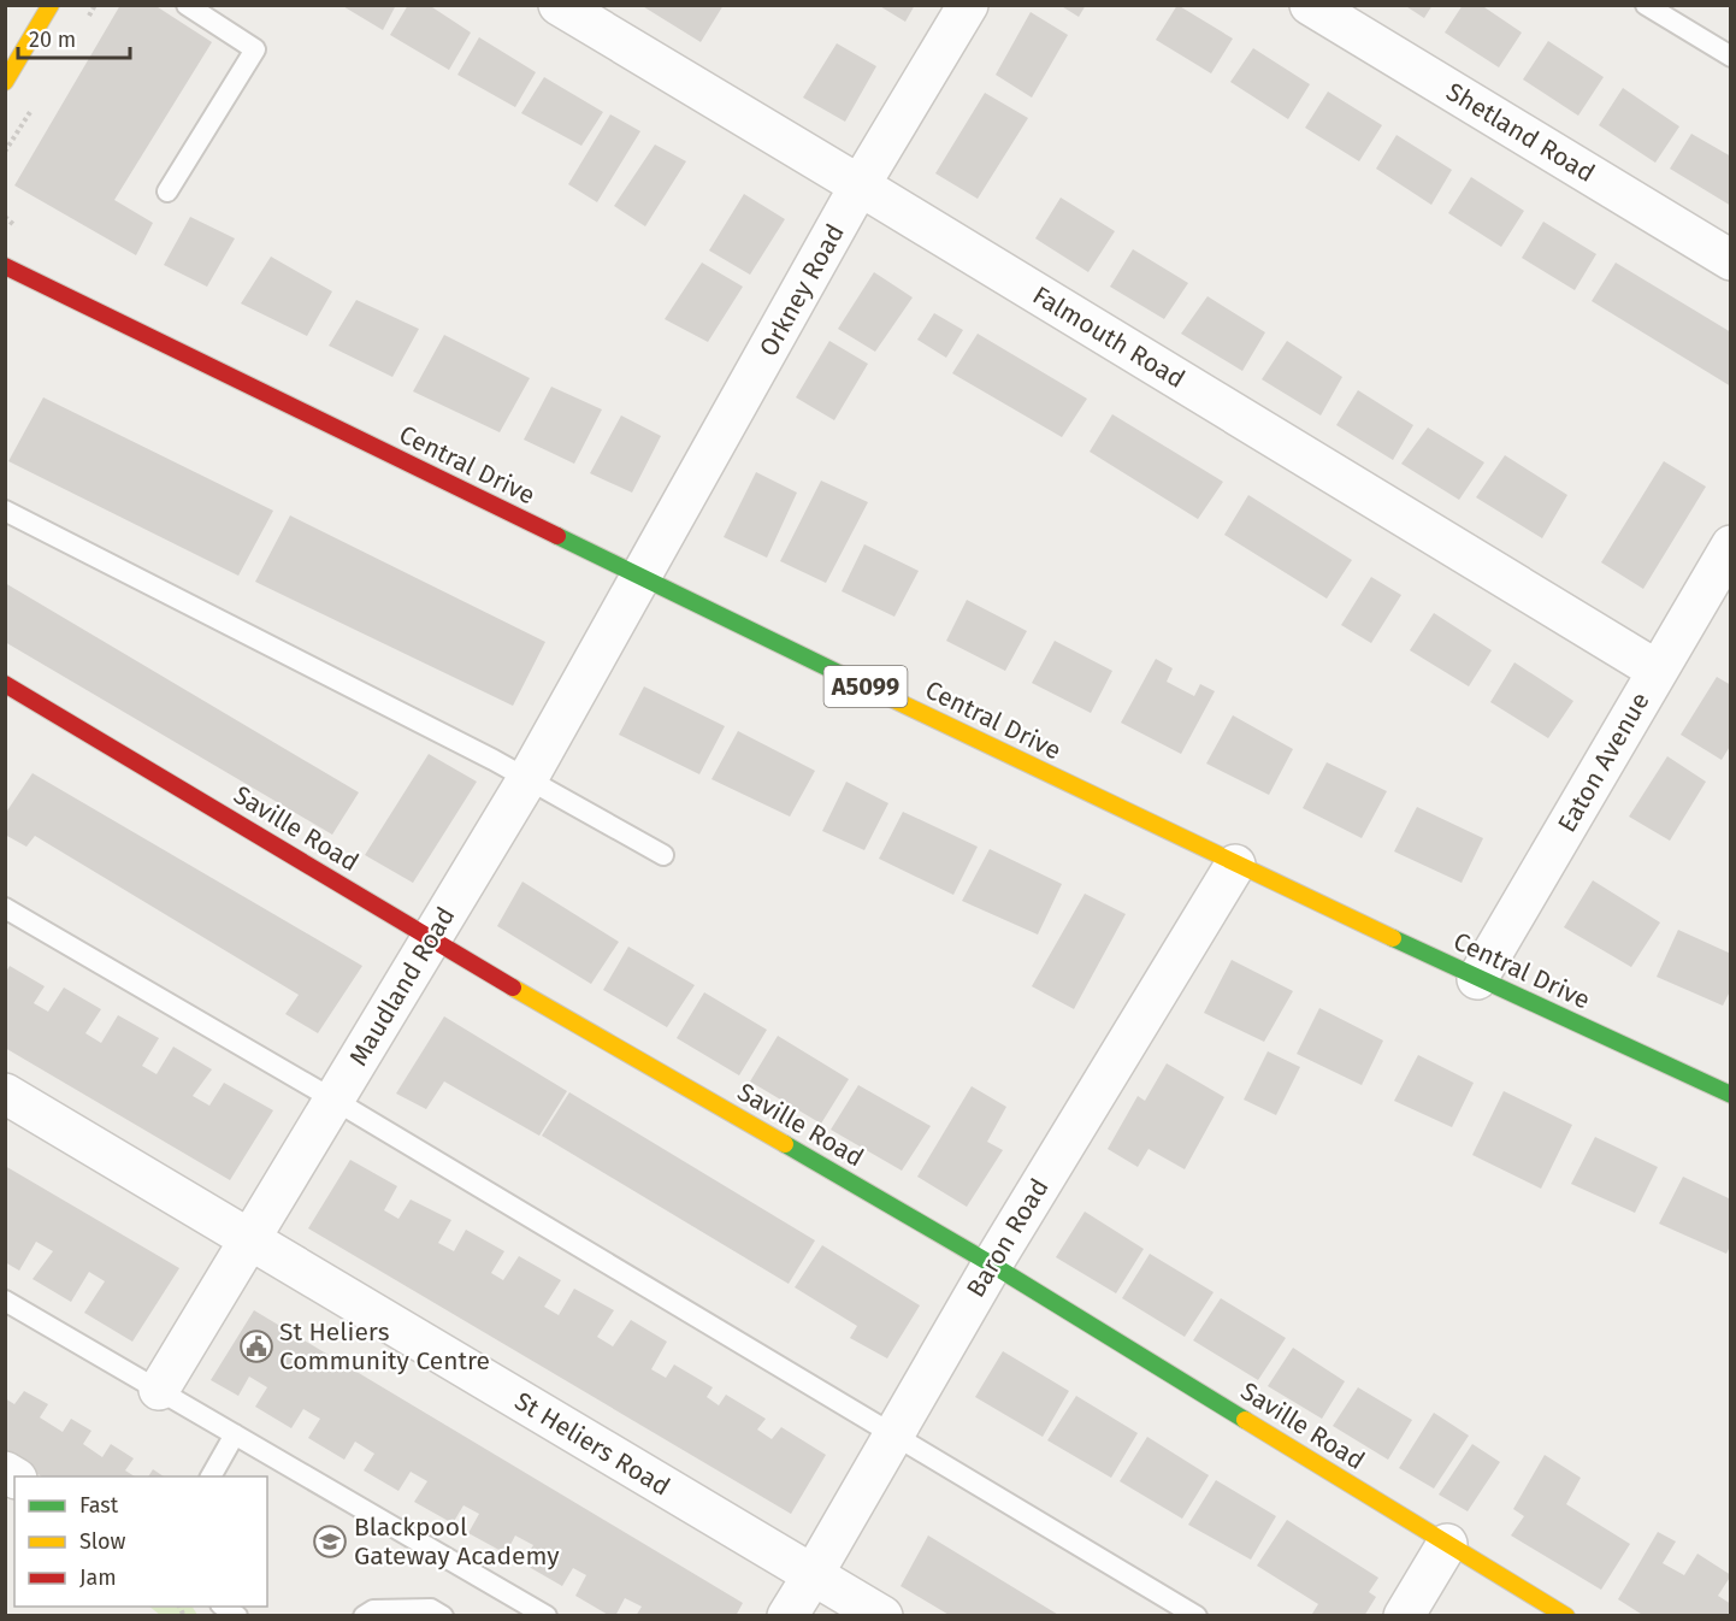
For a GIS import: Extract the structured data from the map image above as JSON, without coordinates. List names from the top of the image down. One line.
{"streets":{"main road":["Central Drive","A5099","Saville Road"],"street":["Shetland Road","Orkney Road","Falmouth Road","Eaton Avenue","Maudland Road","Baron Road","St Heliers Road"]},"crossings":[["Orkney Road","Falmouth Road"],["Orkney Road","Central Drive"],["Orkney Road","Maudland Road"],["Falmouth Road","Eaton Avenue"],["Central Drive","Eaton Avenue"],["Central Drive","Maudland Road"],["Central Drive","Baron Road"],["Saville Road","Maudland Road"],["Saville Road","Baron Road"],["Maudland Road","St Heliers Road"],["Baron Road","St Heliers Road"]],"places":{"public building":["St Heliers Community Centre"],"school or university":["Blackpool Gateway Academy"]},"legend":["Fast","Slow","Jam"],"scale_bar":"20 m"}
